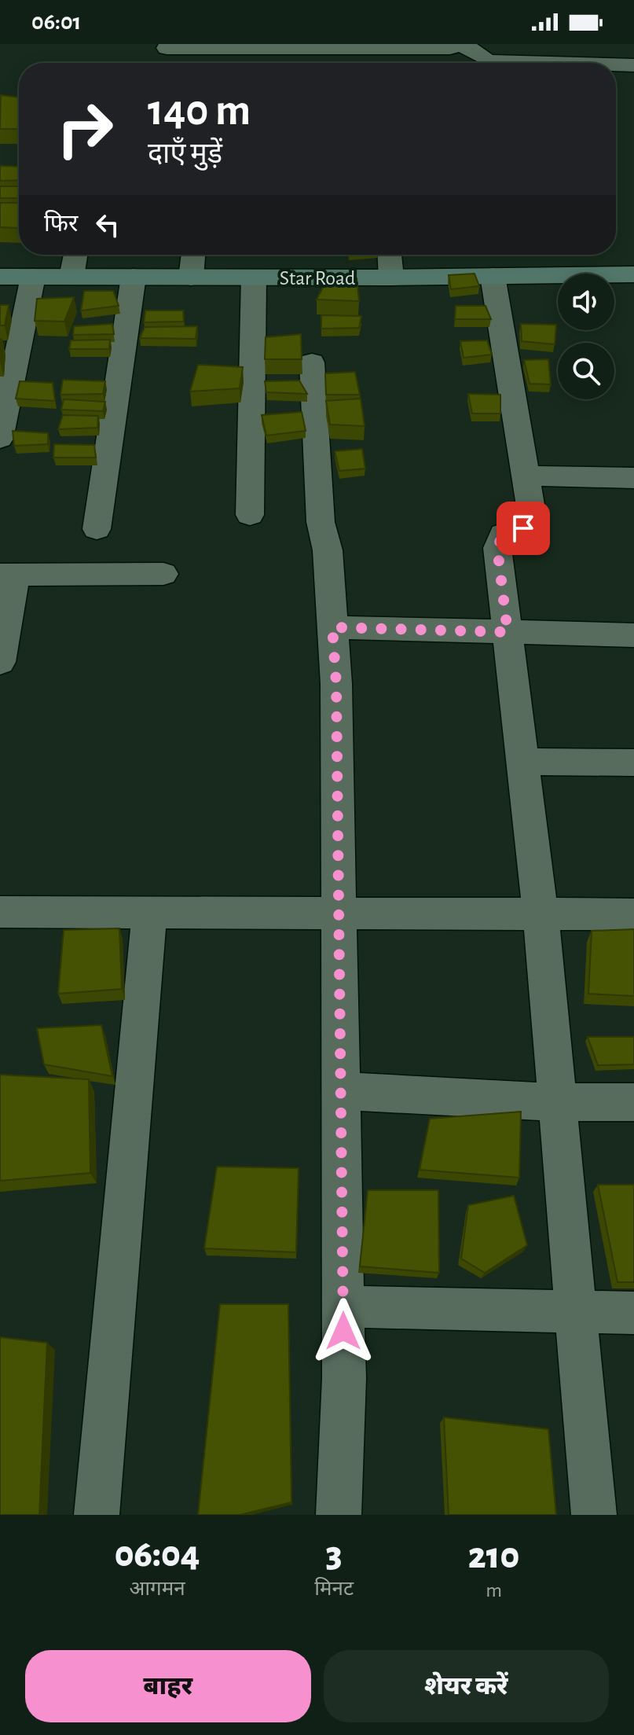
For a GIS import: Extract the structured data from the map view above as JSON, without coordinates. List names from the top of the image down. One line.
{"streets":{"street":["Star Road"]},"page":{"status":"06:01","turn":["140 m","दाएँ मुड़ें"],"then":"फिर","eta":["06:04","आगमन","3","मिनट","210","m"],"buttons":["बाहर","शेयर करें"]}}
